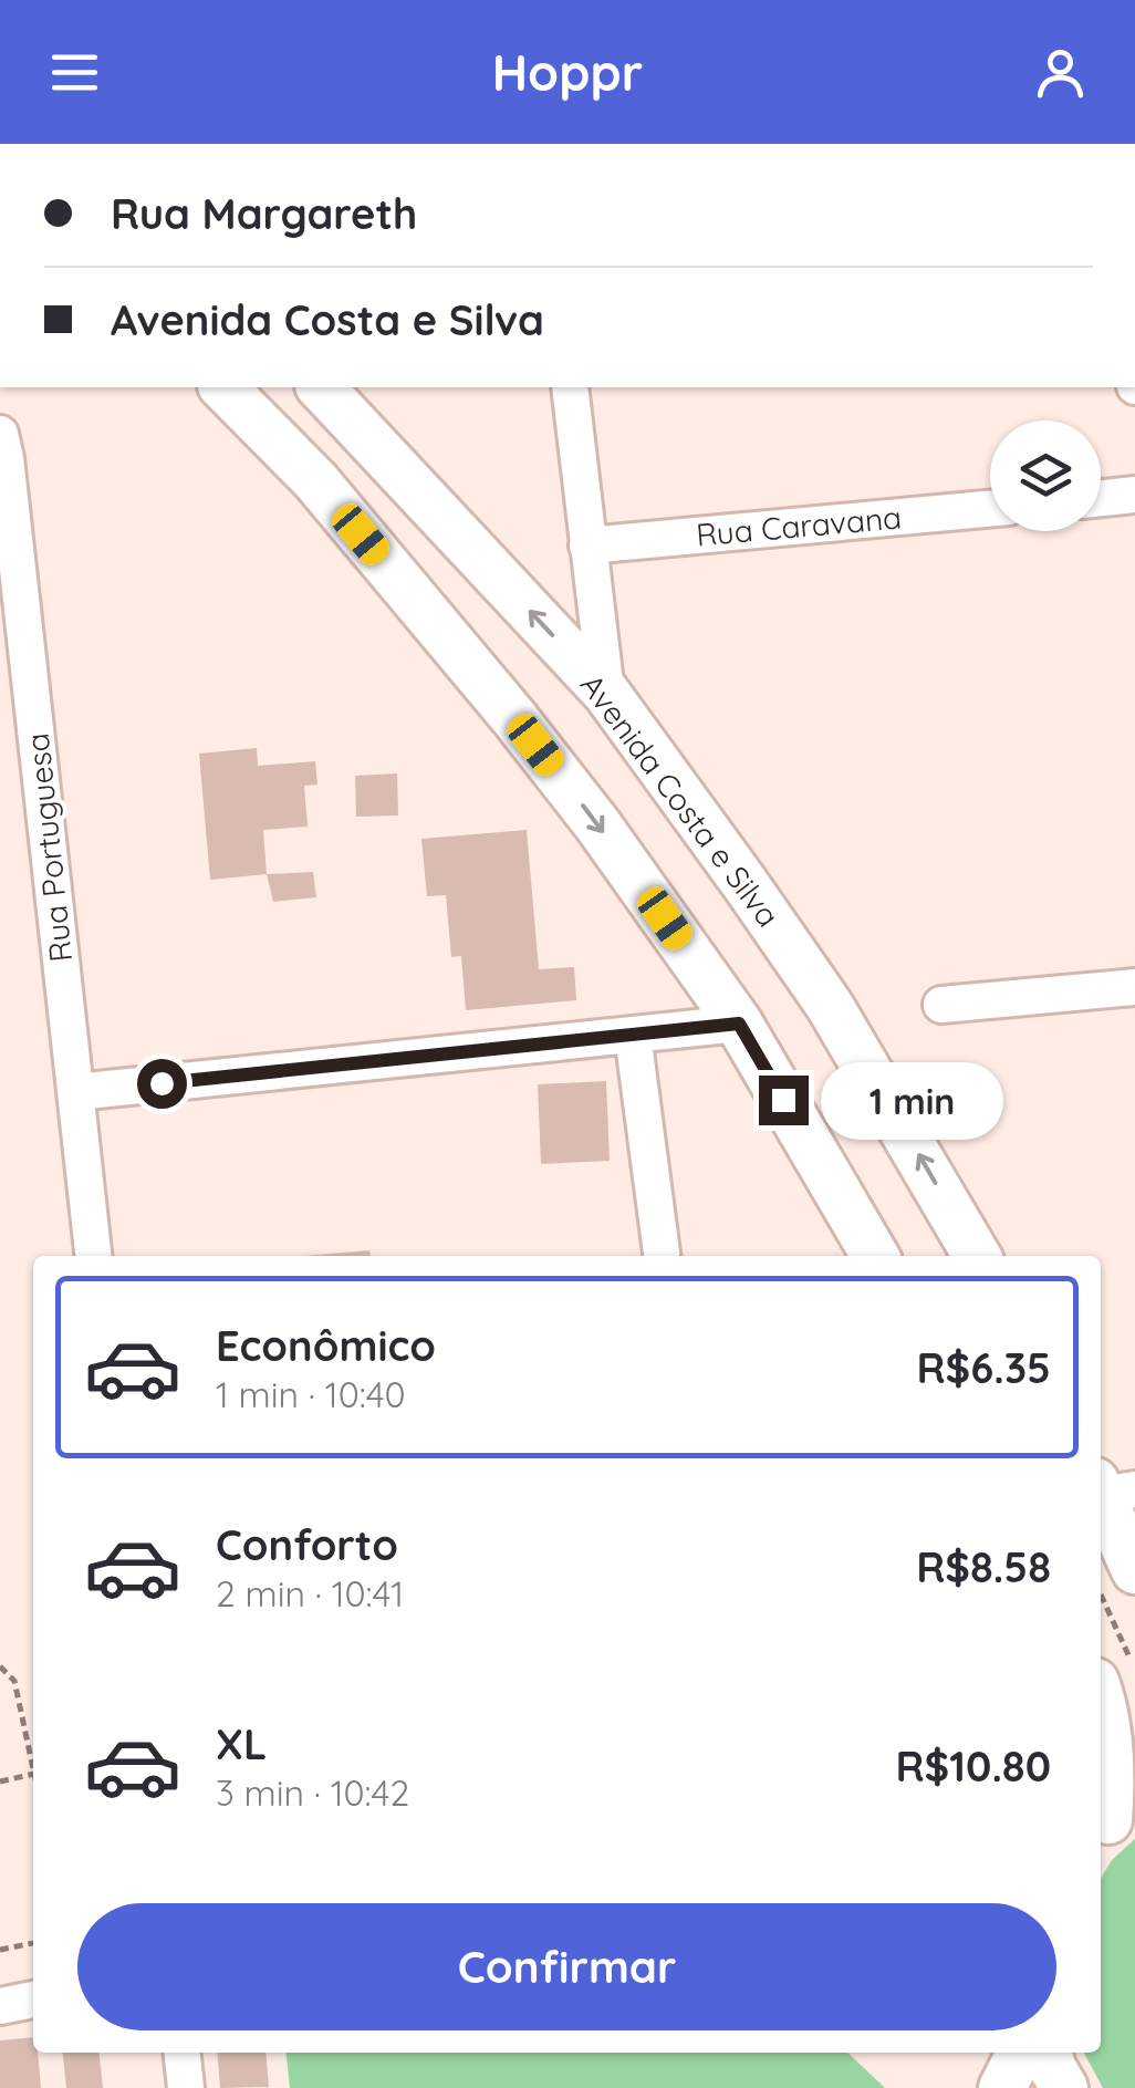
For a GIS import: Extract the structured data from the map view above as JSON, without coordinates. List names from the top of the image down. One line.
{"streets":{"main road":["Avenida Costa e Silva"],"street":["Rua Caravana","Rua Portuguesa"]},"page":{"header":"Hoppr","banner":["Rua Margareth","Avenida Costa e Silva"],"bubble":"1 min","list":[{"name":"Econômico","note":"1 min · 10:40","value":"R$6.35"},{"name":"Conforto","note":"2 min · 10:41","value":"R$8.58"},{"name":"XL","note":"3 min · 10:42","value":"R$10.80"}],"buttons":"Confirmar"}}
